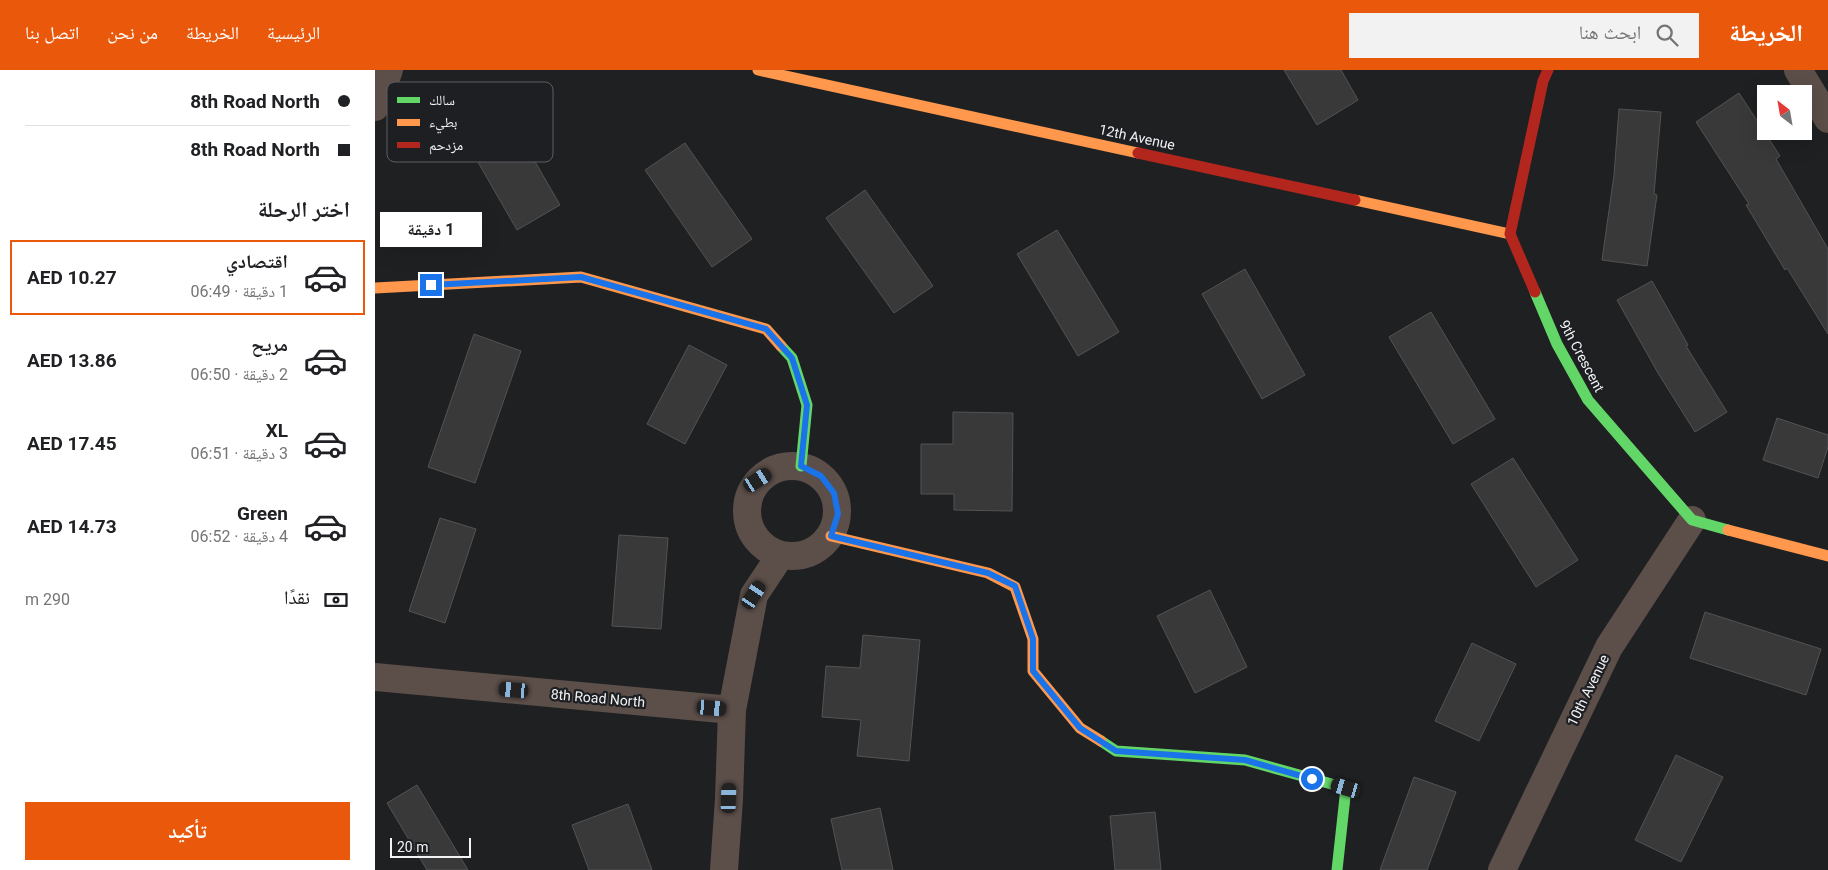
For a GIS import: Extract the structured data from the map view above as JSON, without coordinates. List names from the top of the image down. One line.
{"streets":{"street":["12th Avenue","9th Crescent","10th Avenue","8th Road North"]},"crossings":[["12th Avenue","9th Crescent"],["9th Crescent","10th Avenue"]],"legend":["سالك","بطيء","مزدحم"],"scale_bar":"20 m","north":"top left","page":{"header":"الخريطة","search":"ابحث هنا","nav":["الرئيسية","الخريطة","من نحن","اتصل بنا"],"banner":["8th Road North","8th Road North"],"heading":"اختر الرحلة","bubble":"1 دقيقة","list":[{"name":"اقتصادي","note":"1 دقيقة · 06:49","value":"AED 10.27"},{"name":"مريح","note":"2 دقيقة · 06:50","value":"AED 13.86"},{"name":"XL","note":"3 دقيقة · 06:51","value":"AED 17.45"},{"name":"Green","note":"4 دقيقة · 06:52","value":"AED 14.73"}],"pay":["نقدًا","290 m"],"buttons":"تأكيد","scale":"20 m"}}
